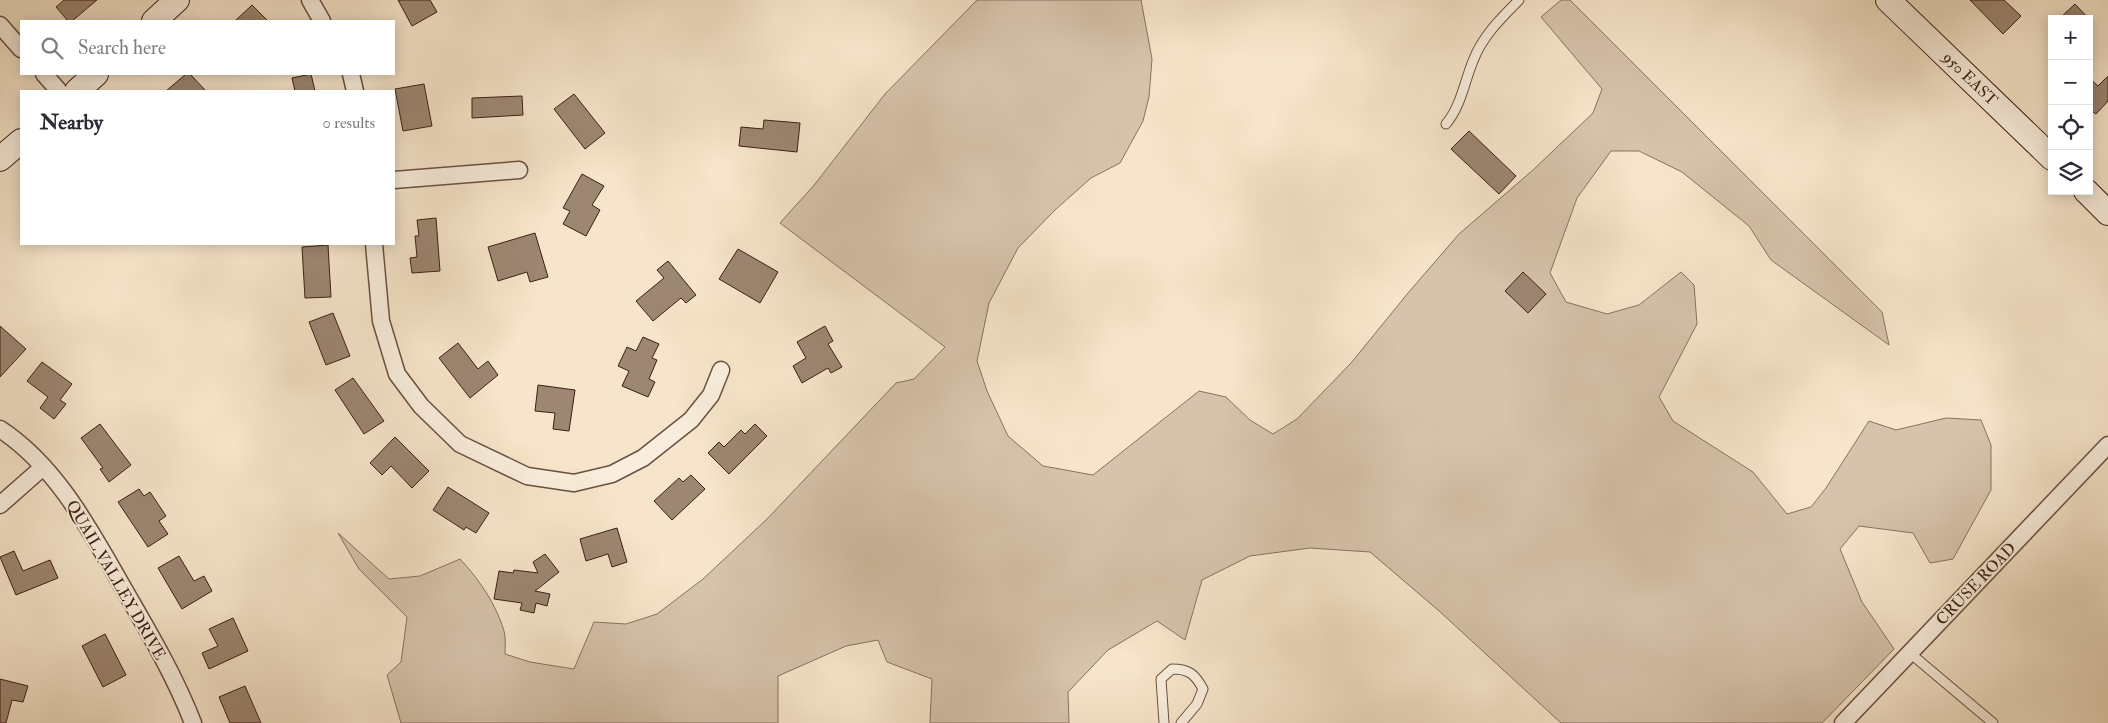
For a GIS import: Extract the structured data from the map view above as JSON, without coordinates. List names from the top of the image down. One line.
{"streets":{"street":["950 EAST","QUAIL VALLEY DRIVE","CRUSE ROAD"]},"page":{"map_buttons":["+","−"],"search":"Search here","heading":["Nearby","0 results"]}}
